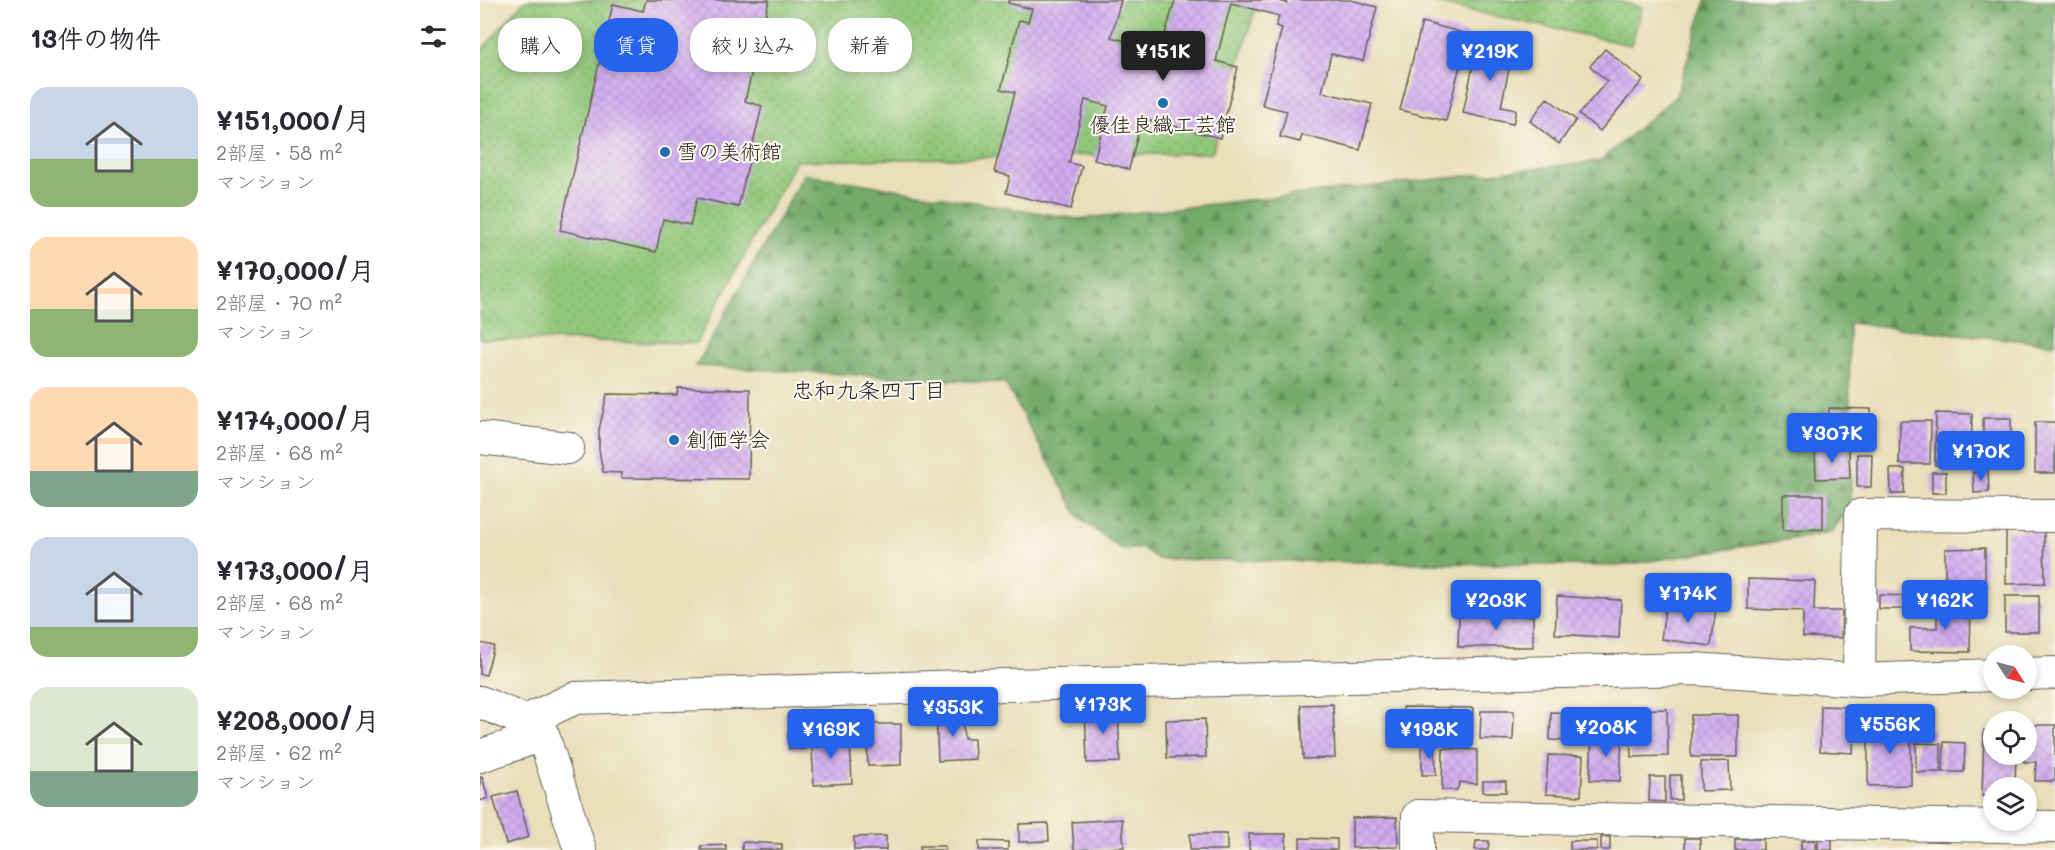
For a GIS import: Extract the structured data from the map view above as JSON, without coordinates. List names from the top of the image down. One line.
{"districts":["忠和九条四丁目"],"places":["優佳良織工芸館","雪の美術館","創価学会"],"north":"bottom right","page":{"heading":"13件の物件","chip":["購入","賃貸","絞り込み","新着"],"price":["¥151K","¥219K","¥307K","¥170K","¥174K","¥203K","¥162K","¥173K","¥353K","¥556K","¥208K","¥169K","¥198K"],"list":[{"name":"¥151,000/月","note":"2部屋 · 58 m² · マンション"},{"name":"¥170,000/月","note":"2部屋 · 70 m² · マンション"},{"name":"¥174,000/月","note":"2部屋 · 68 m² · マンション"},{"name":"¥173,000/月","note":"2部屋 · 68 m² · マンション"},{"name":"¥208,000/月","note":"2部屋 · 62 m² · マンション"}]}}
